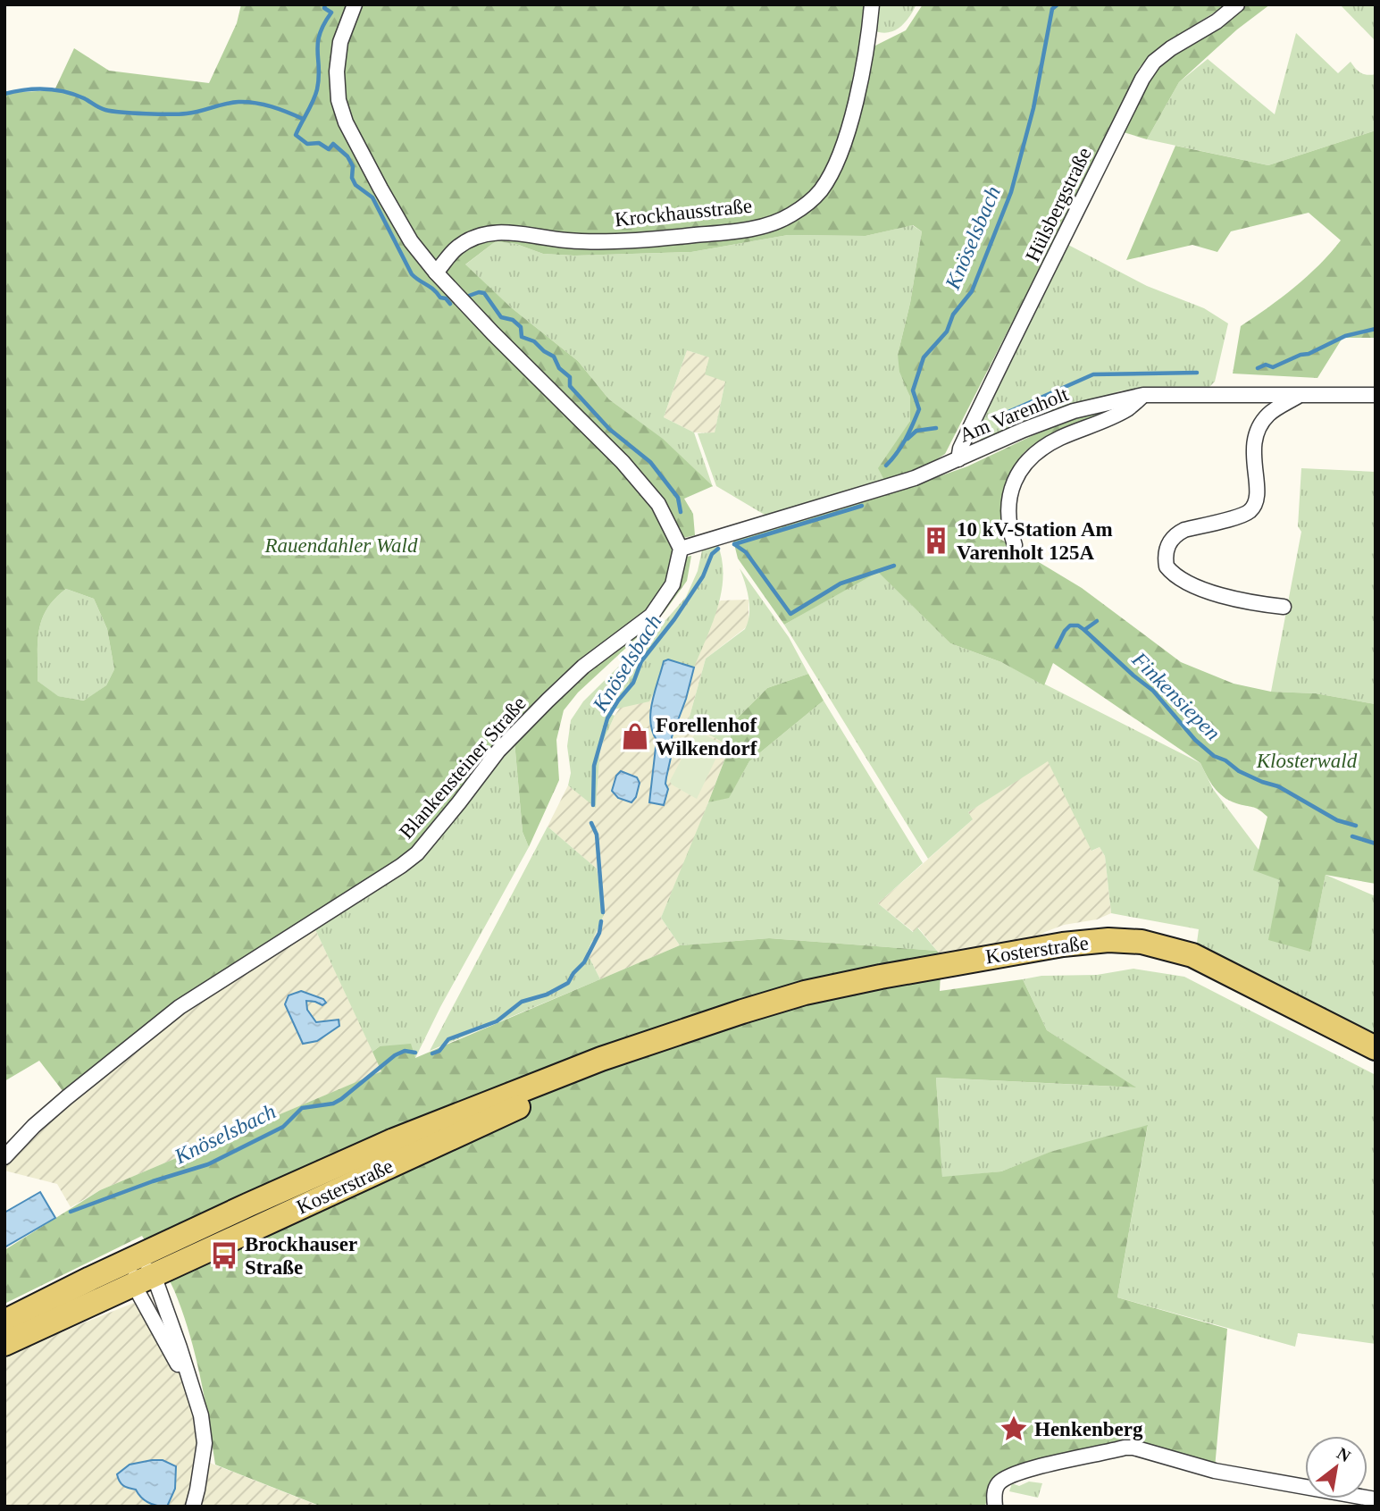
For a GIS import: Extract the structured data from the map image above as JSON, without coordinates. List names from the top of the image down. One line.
{"streets":{"main road":["Kosterstraße"],"street":["Hülsbergstraße","Krockhausstraße","Am Varenholt","Blankensteiner Straße"]},"crossings":[["Hülsbergstraße","Am Varenholt"],["Am Varenholt","Blankensteiner Straße"]],"water":["Knöselsbach","Finkensiepen"],"parks":["Rauendahler Wald","Klosterwald"],"places":{"building":["10 kV-Station Am Varenholt 125A"],"shop":["Forellenhof Wilkendorf"],"bus stop":["Brockhauser Straße"],"place":["Henkenberg"]},"north":"top right"}
